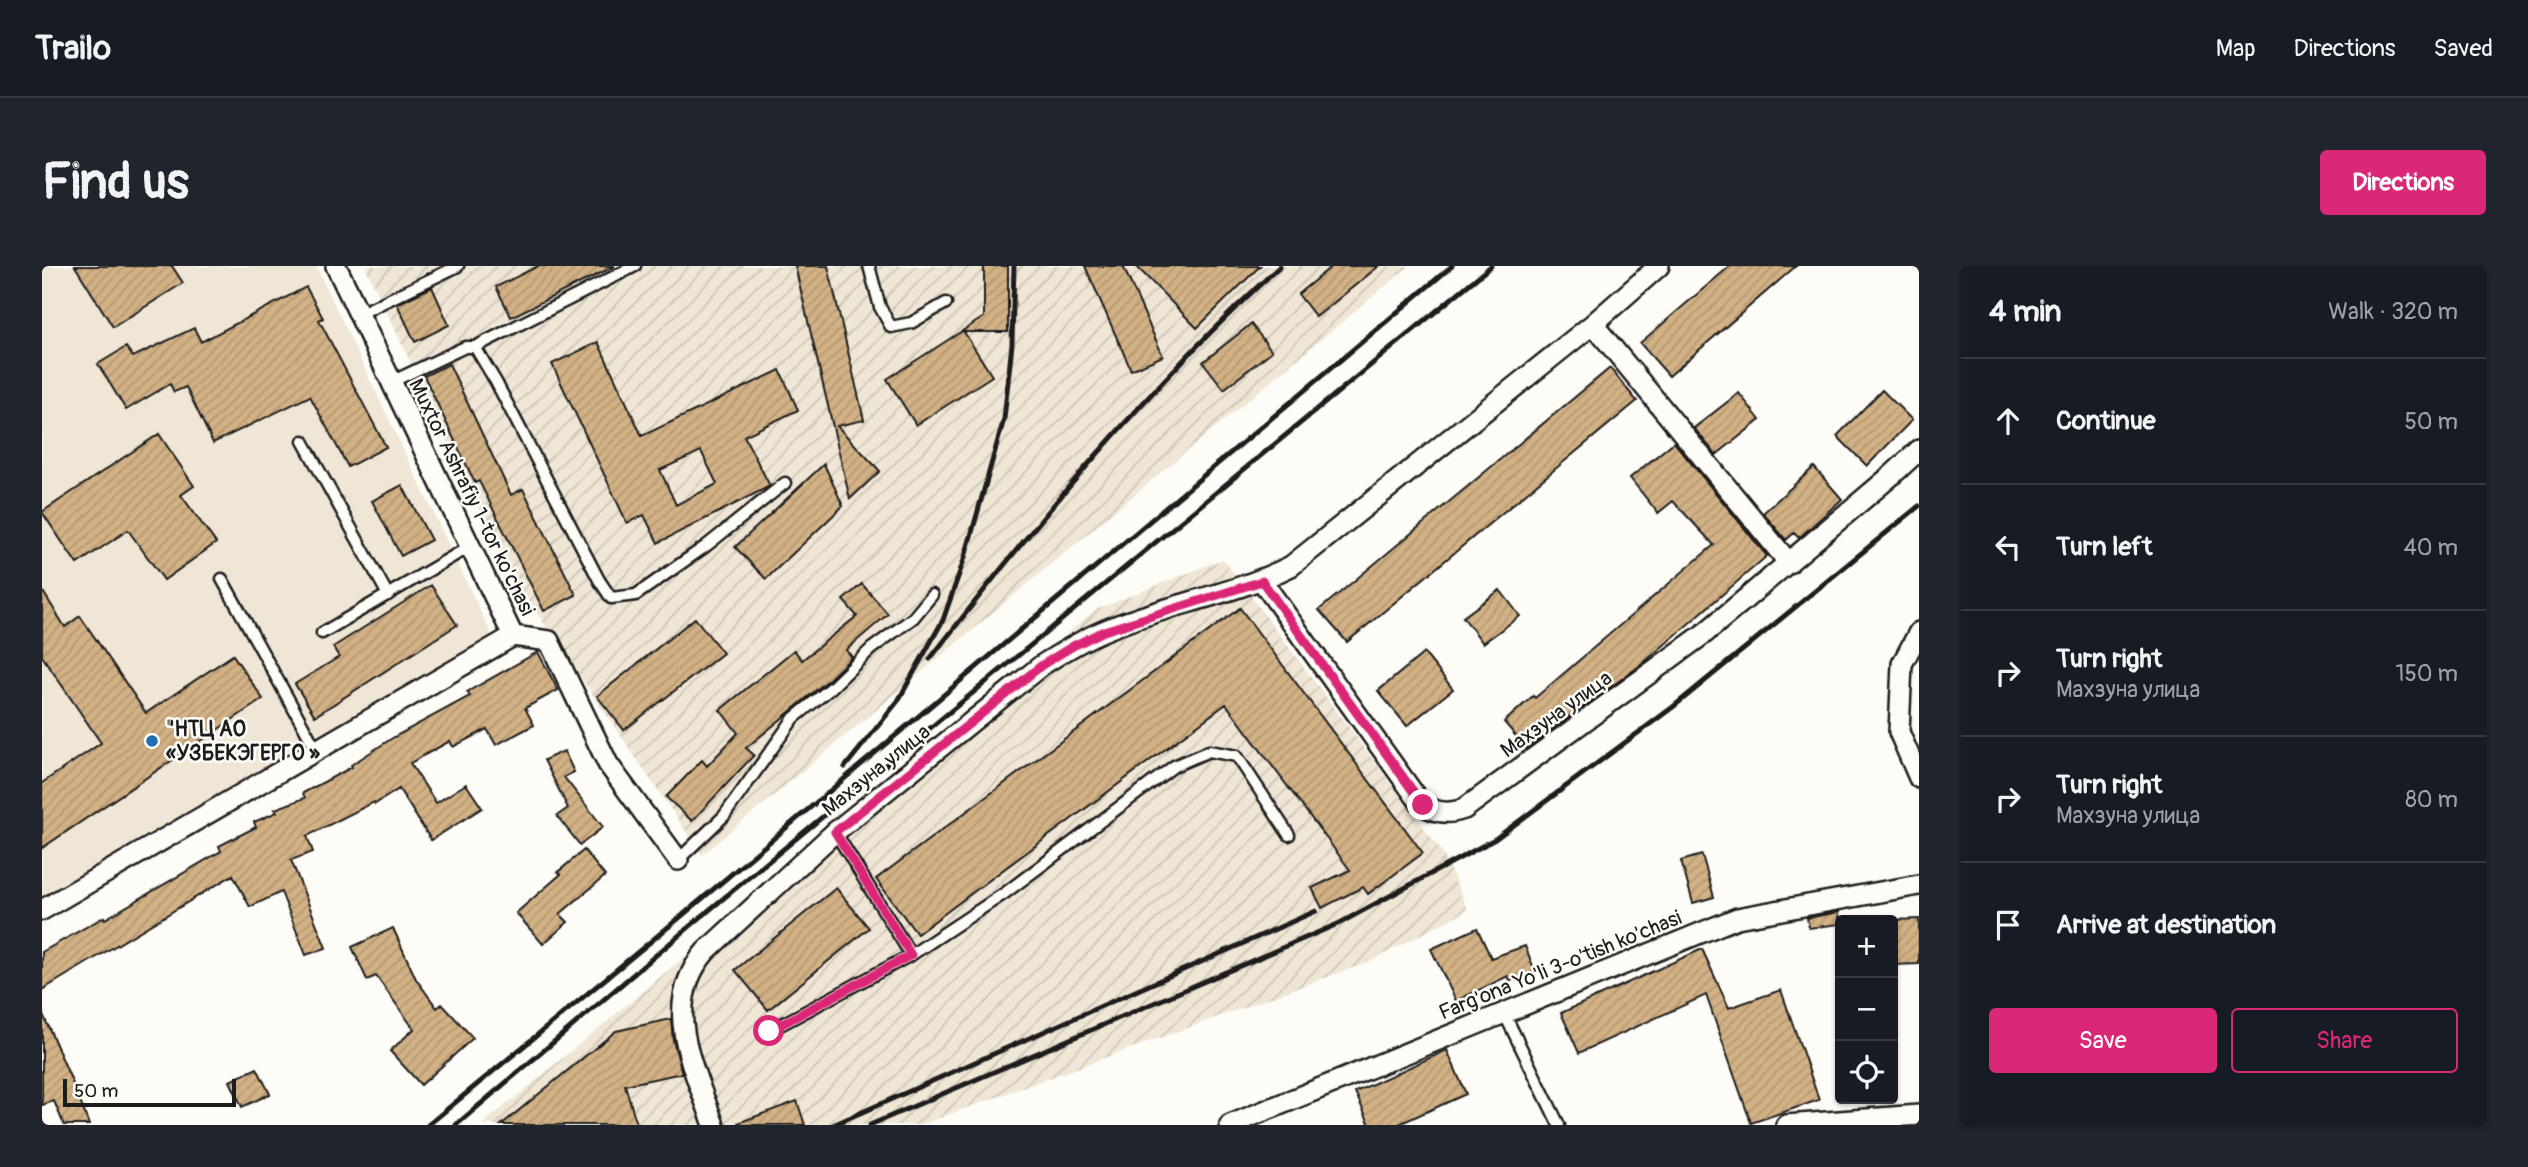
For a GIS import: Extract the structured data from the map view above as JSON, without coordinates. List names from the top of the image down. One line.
{"streets":{"street":["Muxtor Ashrafiy 1-tor ko'chasi","Махзуна улица","Farg'ona Yo'li 3-o'tish ko'chasi"]},"places":["\"НТЦ АО «УЗБЕКЭГЕРГО »"],"scale_bar":"50 m","page":{"header":"Trailo","nav":["Map","Directions","Saved"],"buttons":["Directions",["Save","Share"]],"title":"Find us","heading":["4 min","Walk · 320 m"],"list":[["Continue","50 m"],["Turn left","40 m"],["Turn right","Махзуна улица","150 m"],["Turn right","Махзуна улица","80 m"],"Arrive at destination"],"map_buttons":["+","−"],"scale":"50 m"}}
